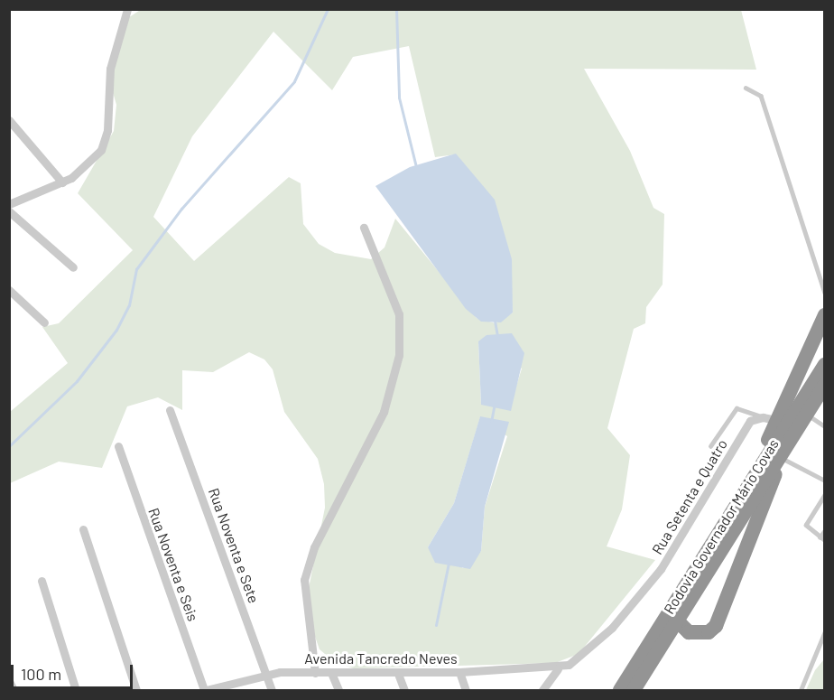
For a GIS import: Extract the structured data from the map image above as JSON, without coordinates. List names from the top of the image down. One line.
{"streets":{"highway":["Rodovia Governador Mário Covas"],"street":["Rua Setenta e Quatro","Rua Noventa e Sete","Rua Noventa e Seis","Avenida Tancredo Neves"]},"crossings":[["Rua Setenta e Quatro","Avenida Tancredo Neves"],["Rua Noventa e Sete","Avenida Tancredo Neves"],["Rua Noventa e Seis","Avenida Tancredo Neves"]],"scale_bar":"100 m"}
